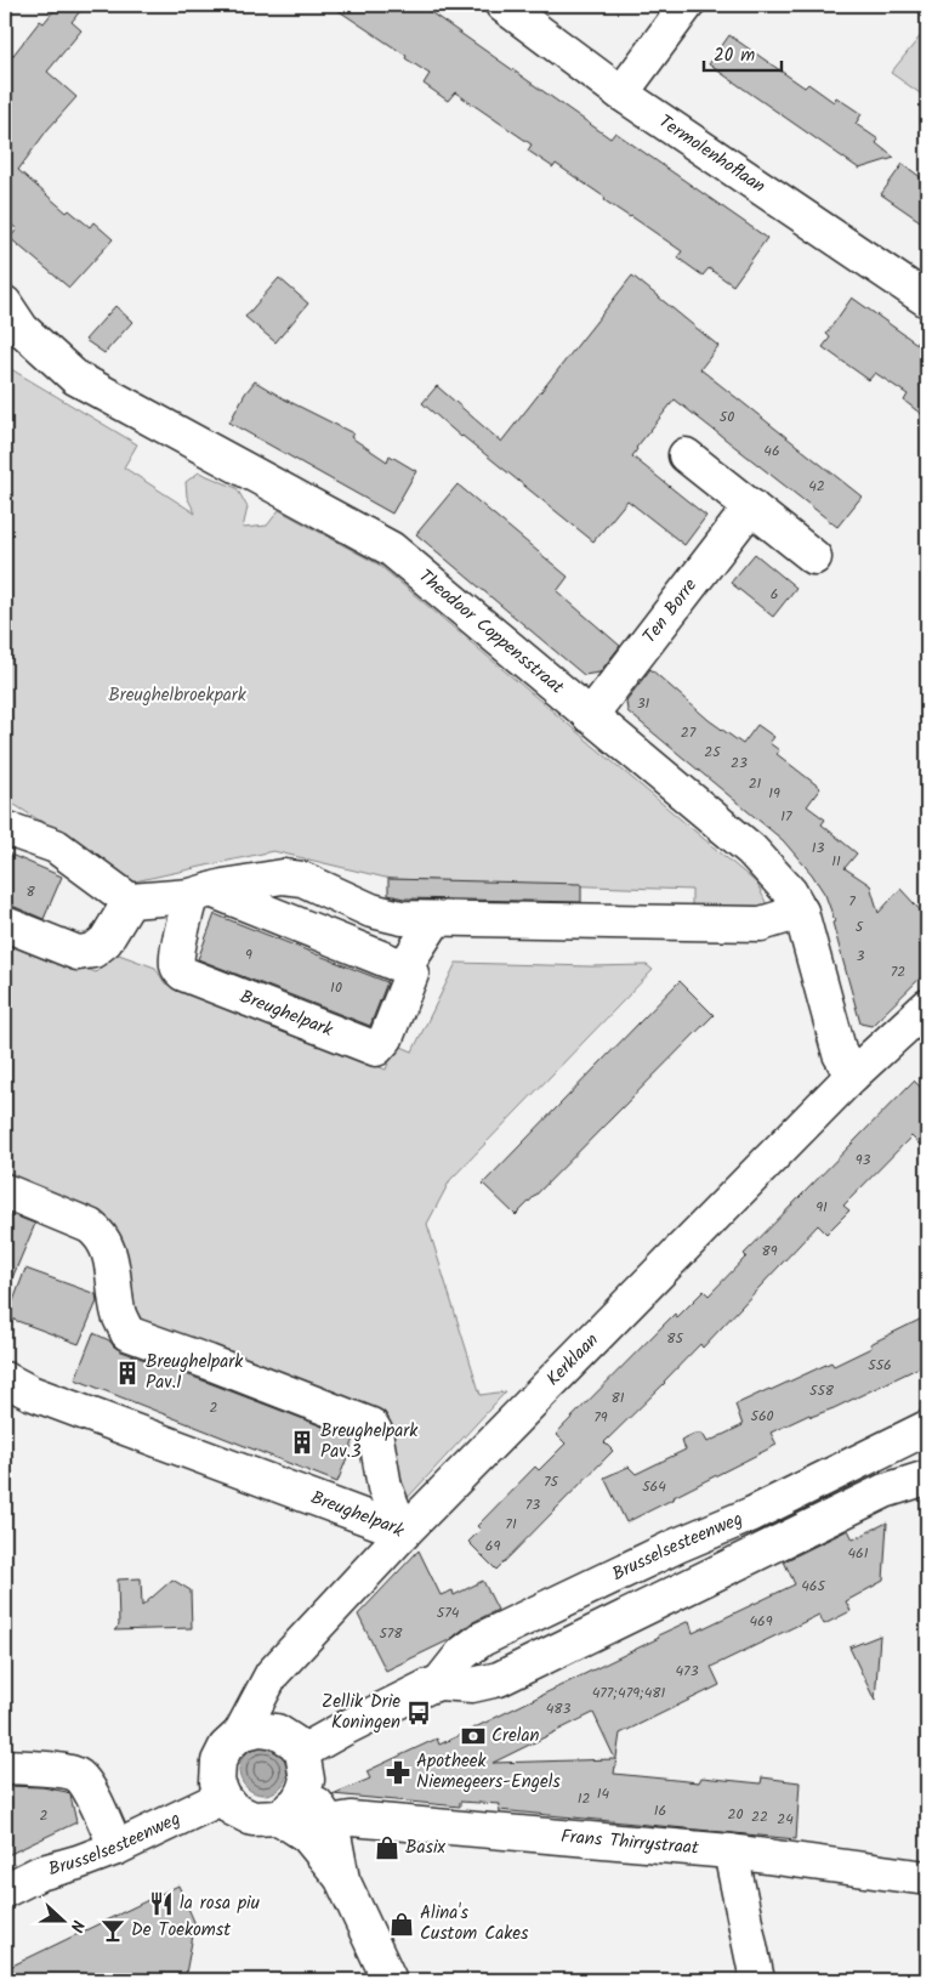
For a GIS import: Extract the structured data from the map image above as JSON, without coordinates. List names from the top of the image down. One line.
{"streets":{"street":["Termolenhoflaan","Ten Borre","Theodoor Coppensstraat","Breughelpark","Kerklaan","Brusselsesteenweg","Frans Thirrystraat"]},"crossings":[["Ten Borre","Theodoor Coppensstraat"],["Theodoor Coppensstraat","Kerklaan"],["Breughelpark","Kerklaan"],["Kerklaan","Brusselsesteenweg"]],"parks":["Breughelbroekpark"],"places":{"building":["Breughelpark Pav.1","Breughelpark Pav.3"],"bus stop":["Zellik Drie Koningen"],"bank":["Crelan"],"pharmacy":["Apotheek Niemegeers-Engels"],"shop":["Basix","Alina's Custom Cakes"],"restaurant":["la rosa piu"],"bar":["De Toekomst"]},"house_numbers":["50","46","42","6","31","27","25","23","21","19","17","13","11","8","7","5","9","3","72","10","93","91","89","85","556","558","81","2","560","79","75","564","73","71","69","461","465","574","469","578","473","477;479;481","483","14","12","16","20","2","22","24"],"scale_bar":"20 m","north":"right"}
